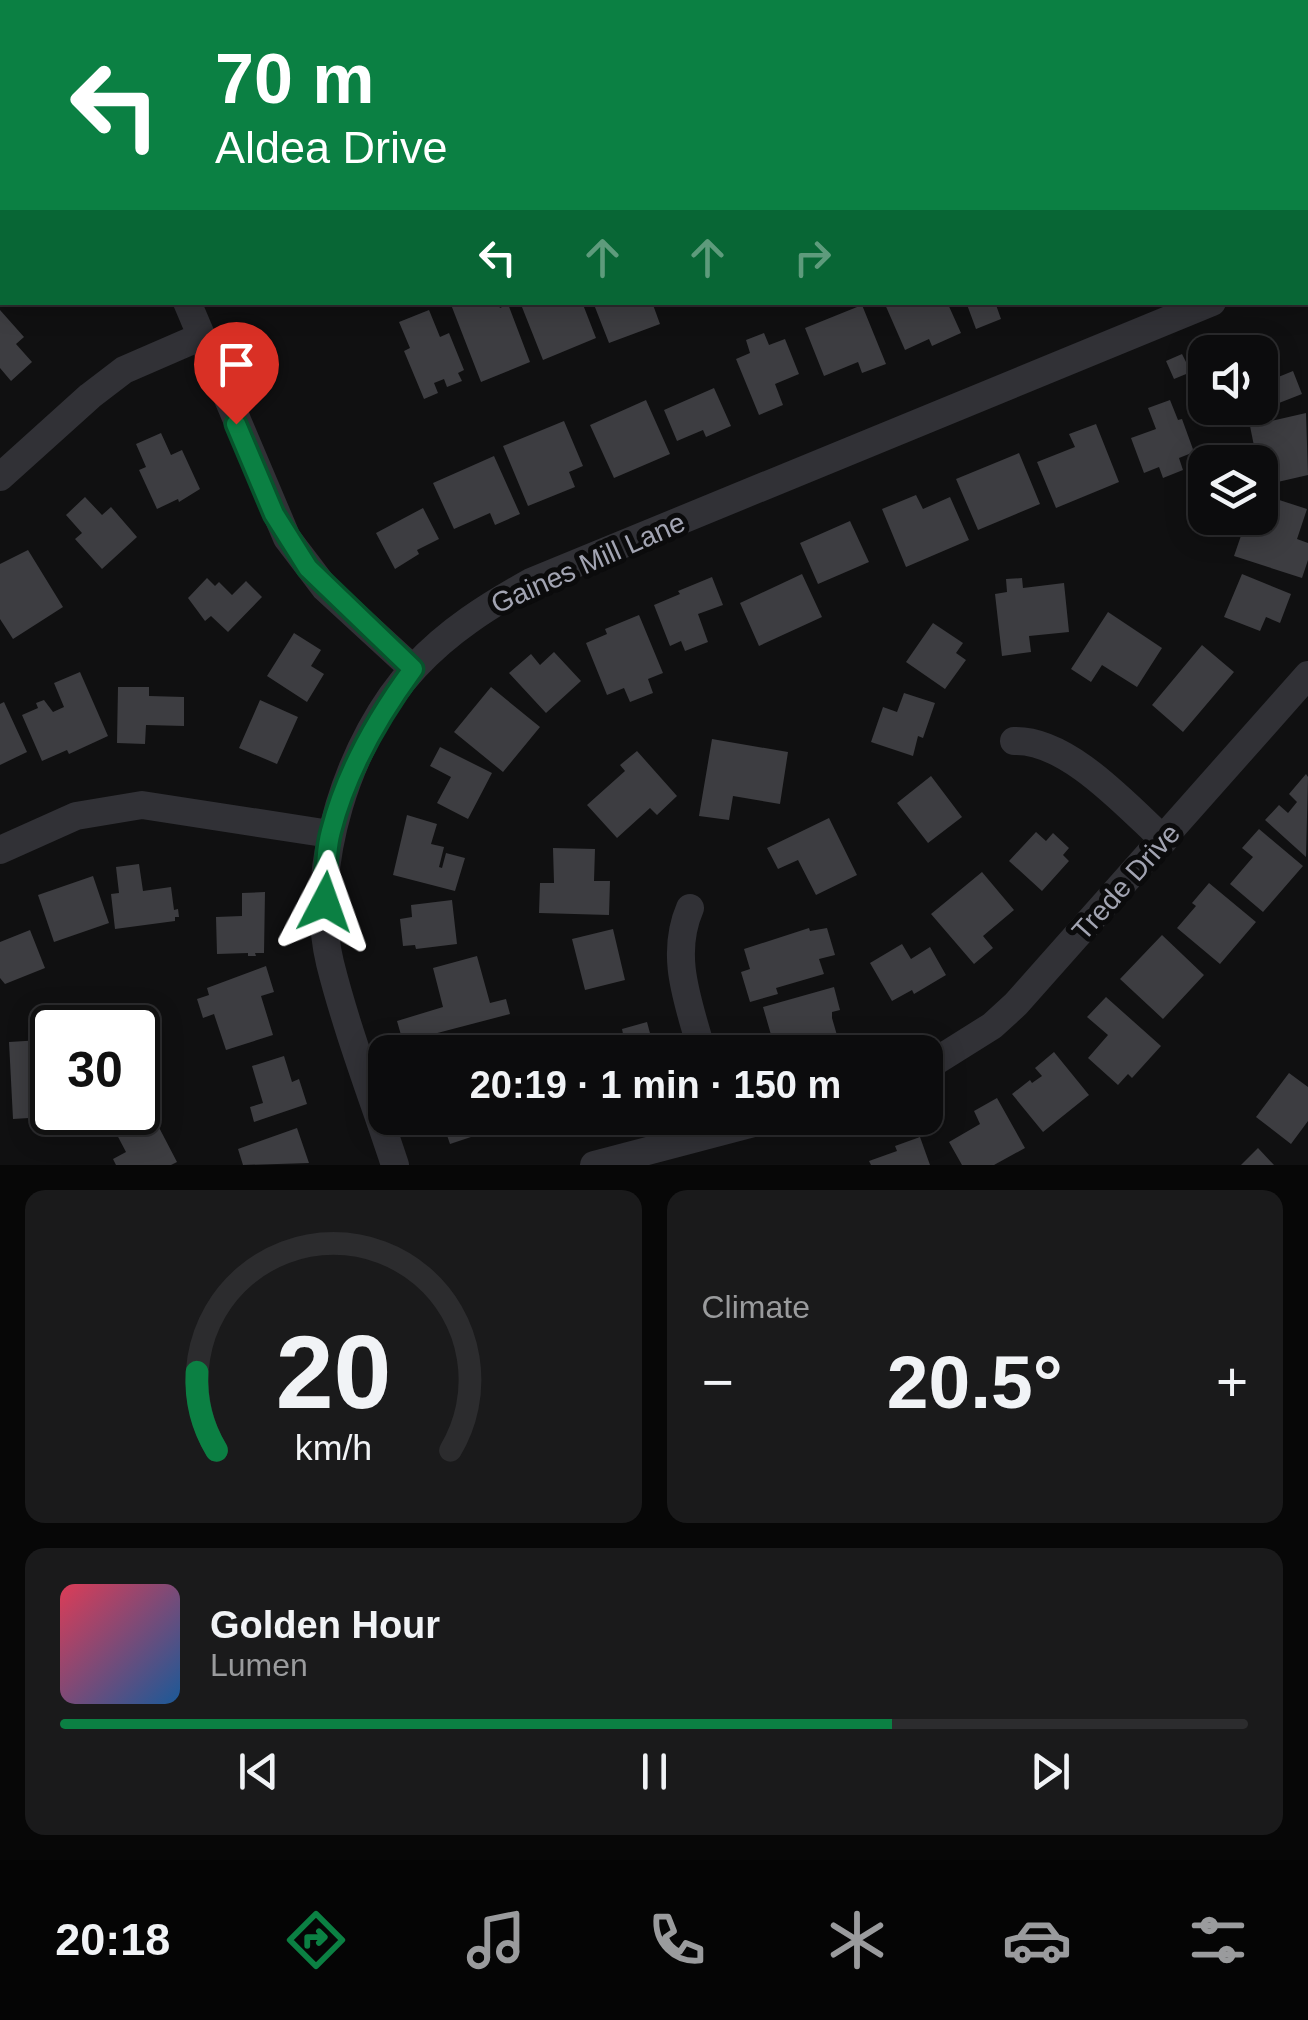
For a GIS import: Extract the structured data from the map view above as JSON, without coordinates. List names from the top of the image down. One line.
{"streets":{"street":["Gaines Mill Lane","Trede Drive"]},"page":{"turn":["70 m","Aldea Drive"],"limit":"30","trip":"20:19 · 1 min · 150 m","tile":"Climate","heat":["−","20.5°","+"],"song":["Golden Hour","Lumen"],"tabs":"20:18","gauge":["20","km/h"]}}
